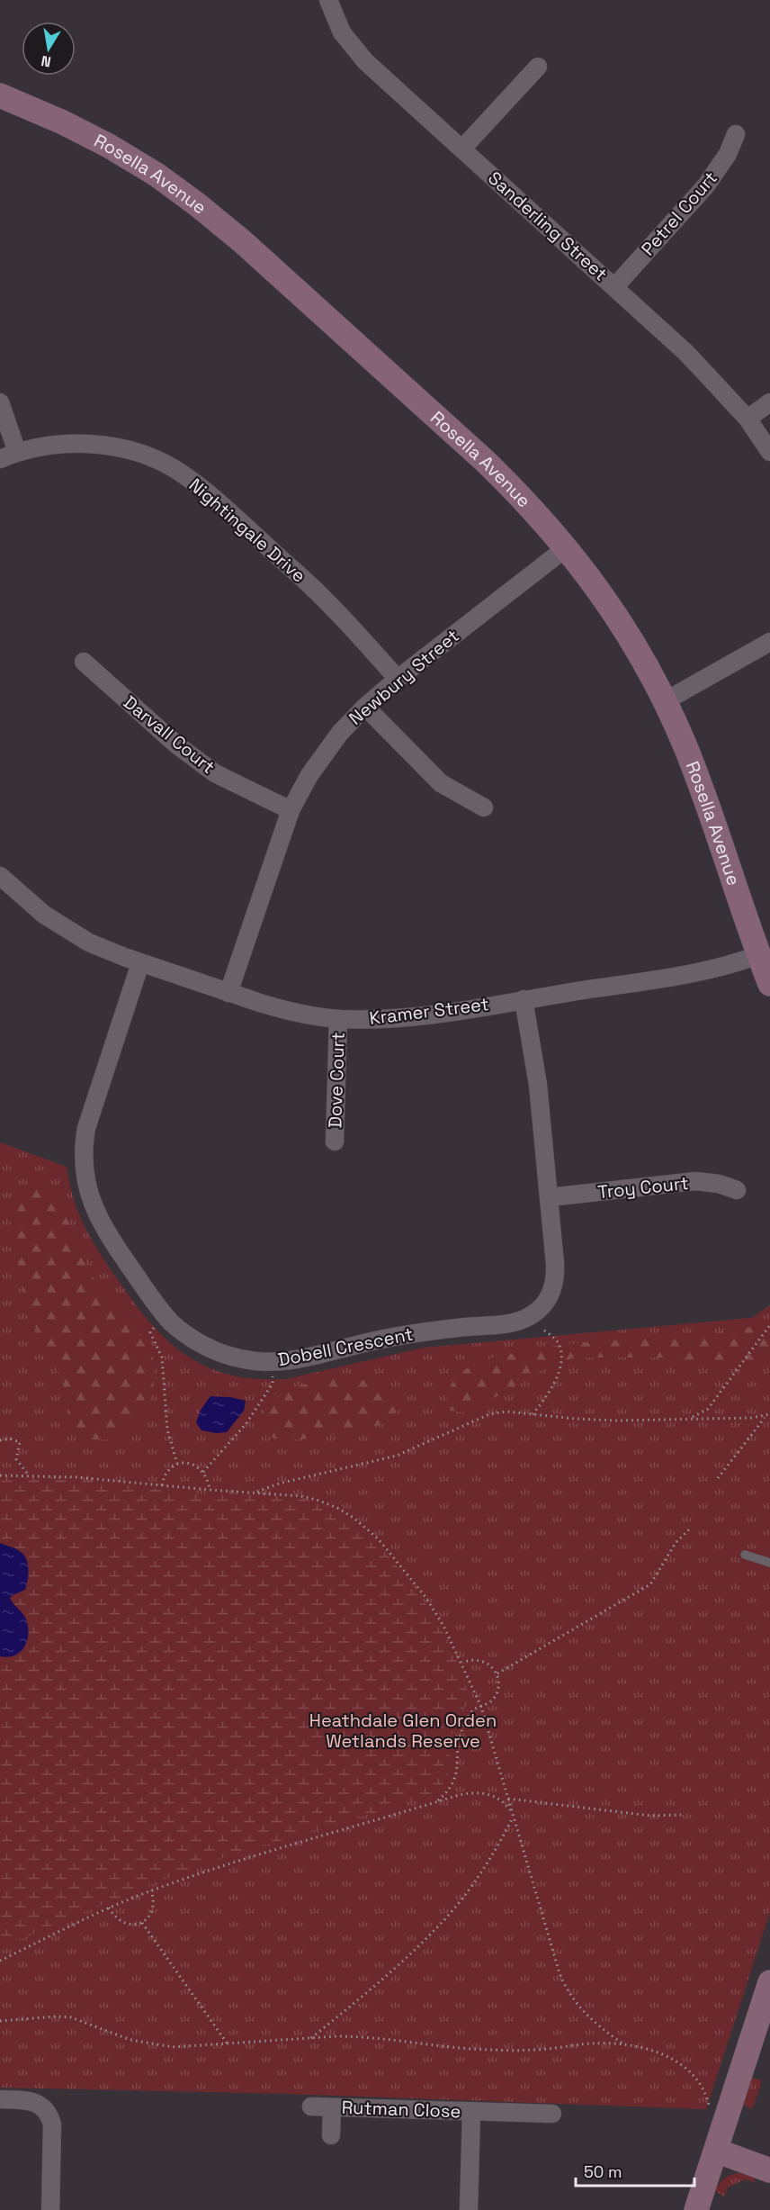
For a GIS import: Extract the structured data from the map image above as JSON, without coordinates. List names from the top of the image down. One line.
{"streets":{"street":["Rosella Avenue","Petrel Court","Sanderling Street","Nightingale Drive","Newbury Street","Darvall Court","Kramer Street","Dove Court","Troy Court","Dobell Crescent","Rutman Close"]},"crossings":[["Rosella Avenue","Newbury Street"],["Rosella Avenue","Kramer Street"],["Petrel Court","Sanderling Street"],["Nightingale Drive","Newbury Street"],["Newbury Street","Darvall Court"],["Newbury Street","Kramer Street"],["Kramer Street","Dove Court"],["Kramer Street","Dobell Crescent"],["Troy Court","Dobell Crescent"]],"parks":["Heathdale Glen Orden Wetlands Reserve"],"scale_bar":"50 m","north":"bottom"}
